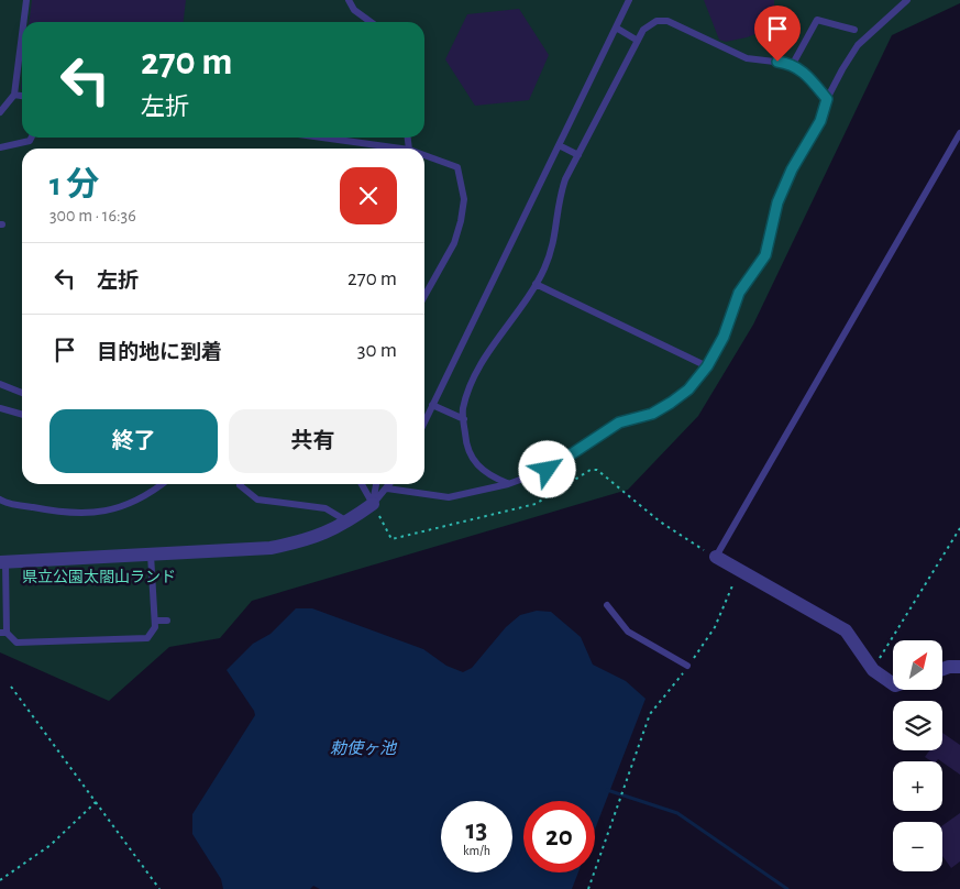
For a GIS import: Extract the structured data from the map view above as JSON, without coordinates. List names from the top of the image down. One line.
{"water":["勅使ヶ池"],"parks":["県立公園太閤山ランド"],"north":"top right","page":{"turn":["270 m","左折"],"heading":["1 分","300 m · 16:36"],"list":[{"name":"左折","value":"270 m"},{"name":"目的地に到着","value":"30 m"}],"buttons":["終了","共有"],"map_buttons":["+","−"],"speed":"13 km/h","limit":"20"}}
